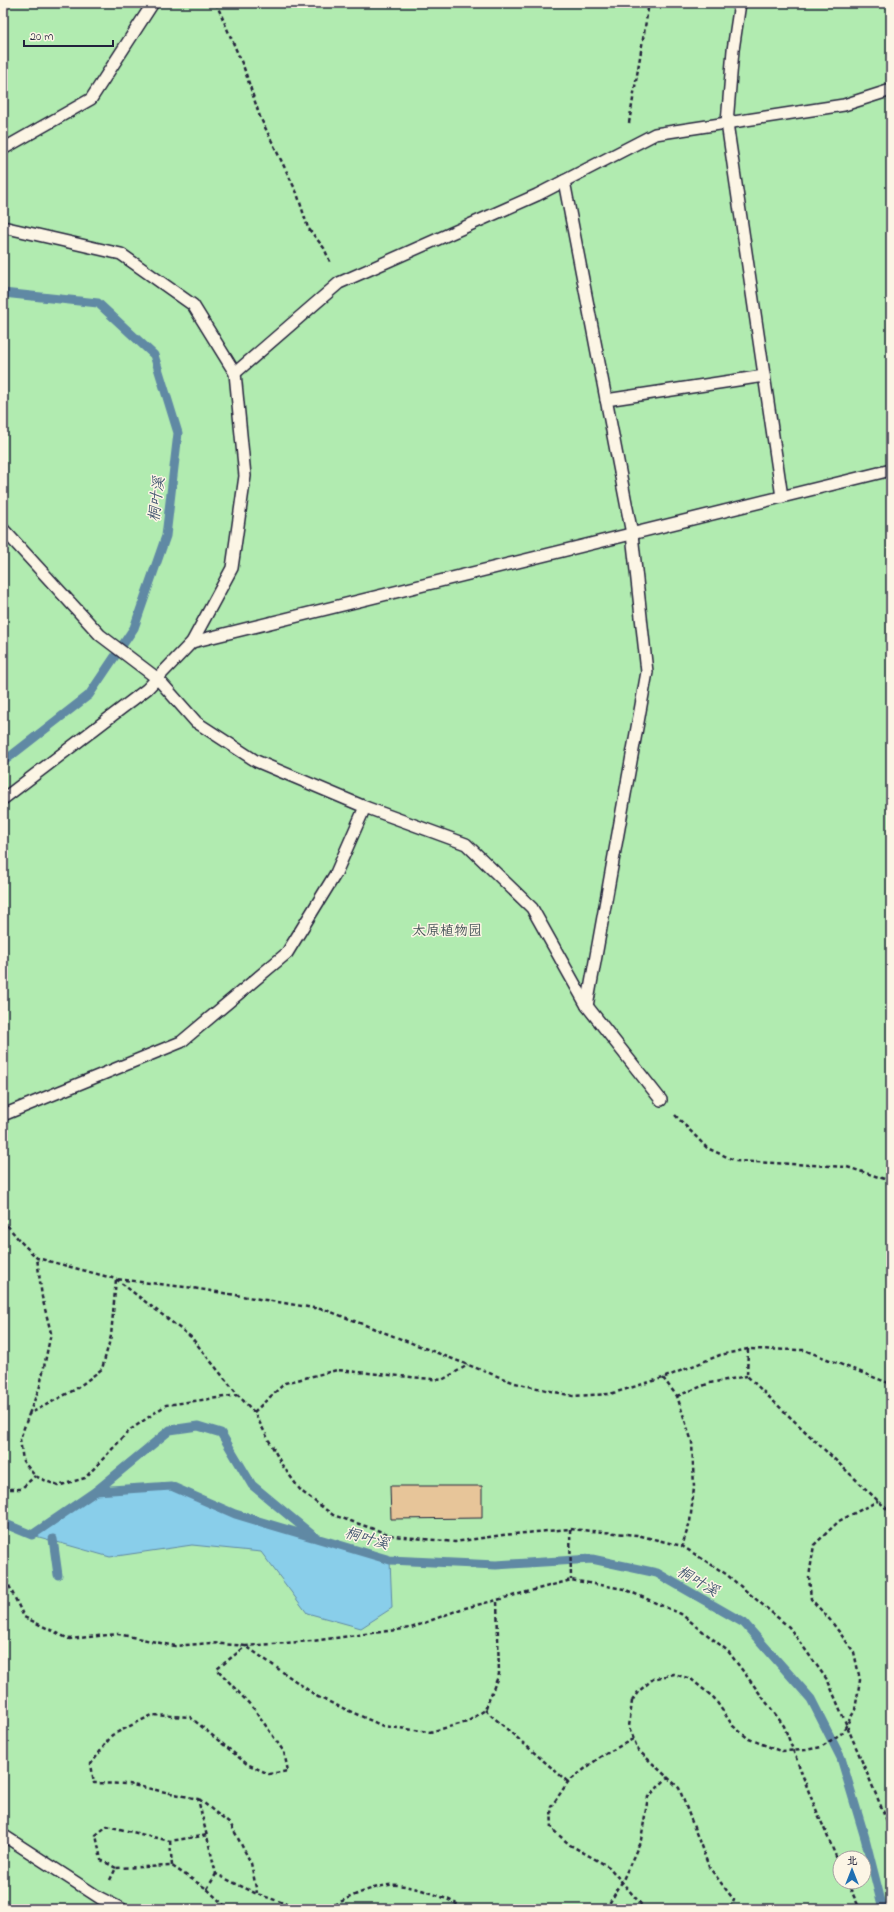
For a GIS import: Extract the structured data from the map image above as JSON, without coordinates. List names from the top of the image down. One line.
{"water":["桐叶溪"],"parks":["太原植物园"],"scale_bar":"20 m","north":"top"}
